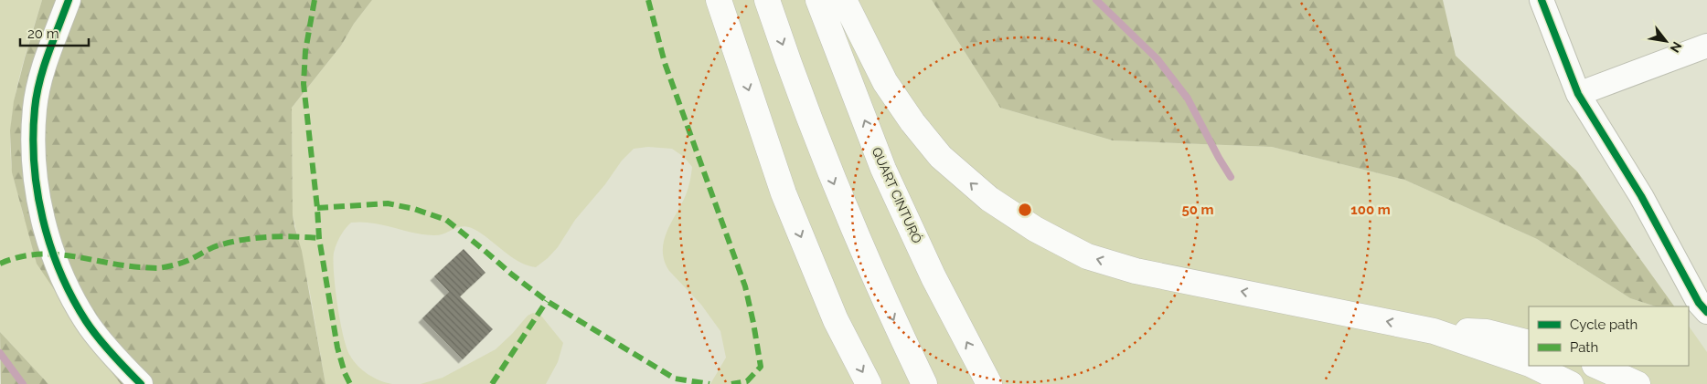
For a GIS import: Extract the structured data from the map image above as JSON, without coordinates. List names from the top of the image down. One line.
{"streets":{"highway":["QUART CINTURÓ"]},"legend":["Cycle path","Path"],"scale_bar":"20 m","north":"bottom right","rings":["50 m","100 m"]}
